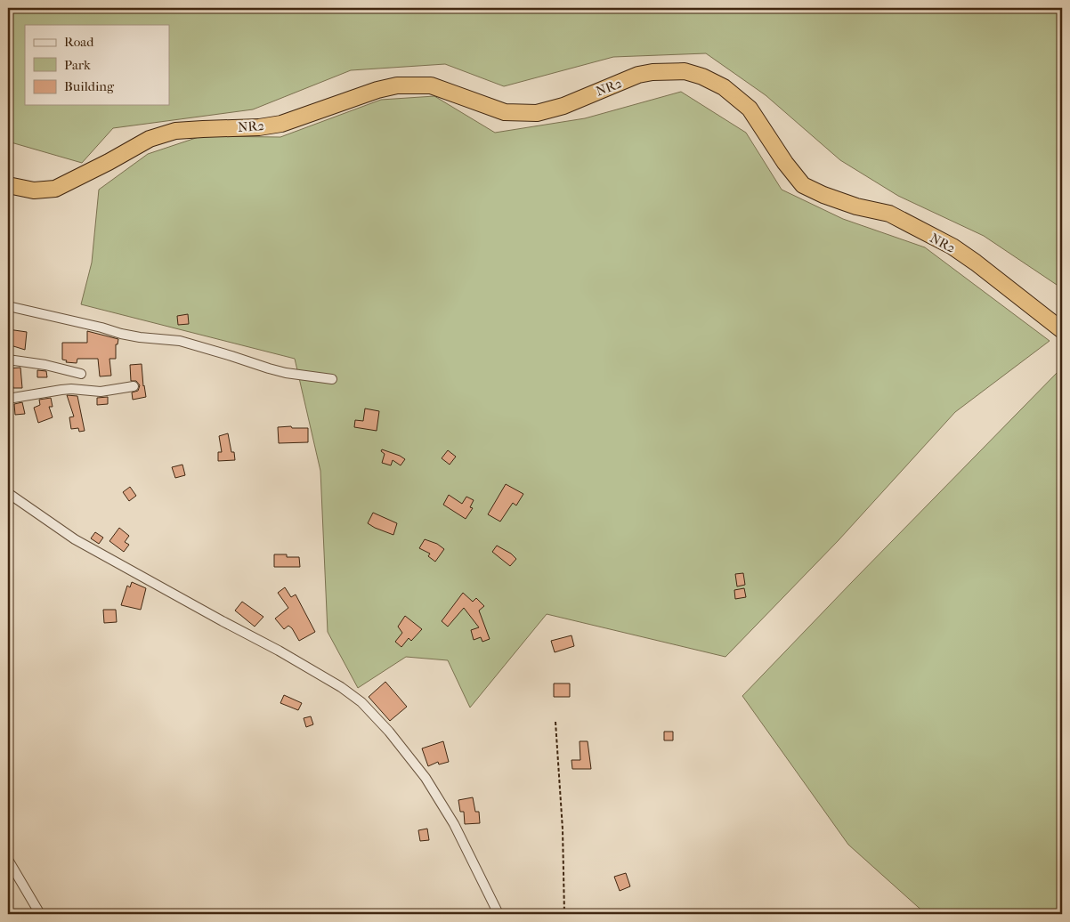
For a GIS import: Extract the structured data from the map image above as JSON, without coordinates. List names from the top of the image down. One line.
{"streets":{"highway":["NR2"]},"legend":["Road","Park","Building"]}
